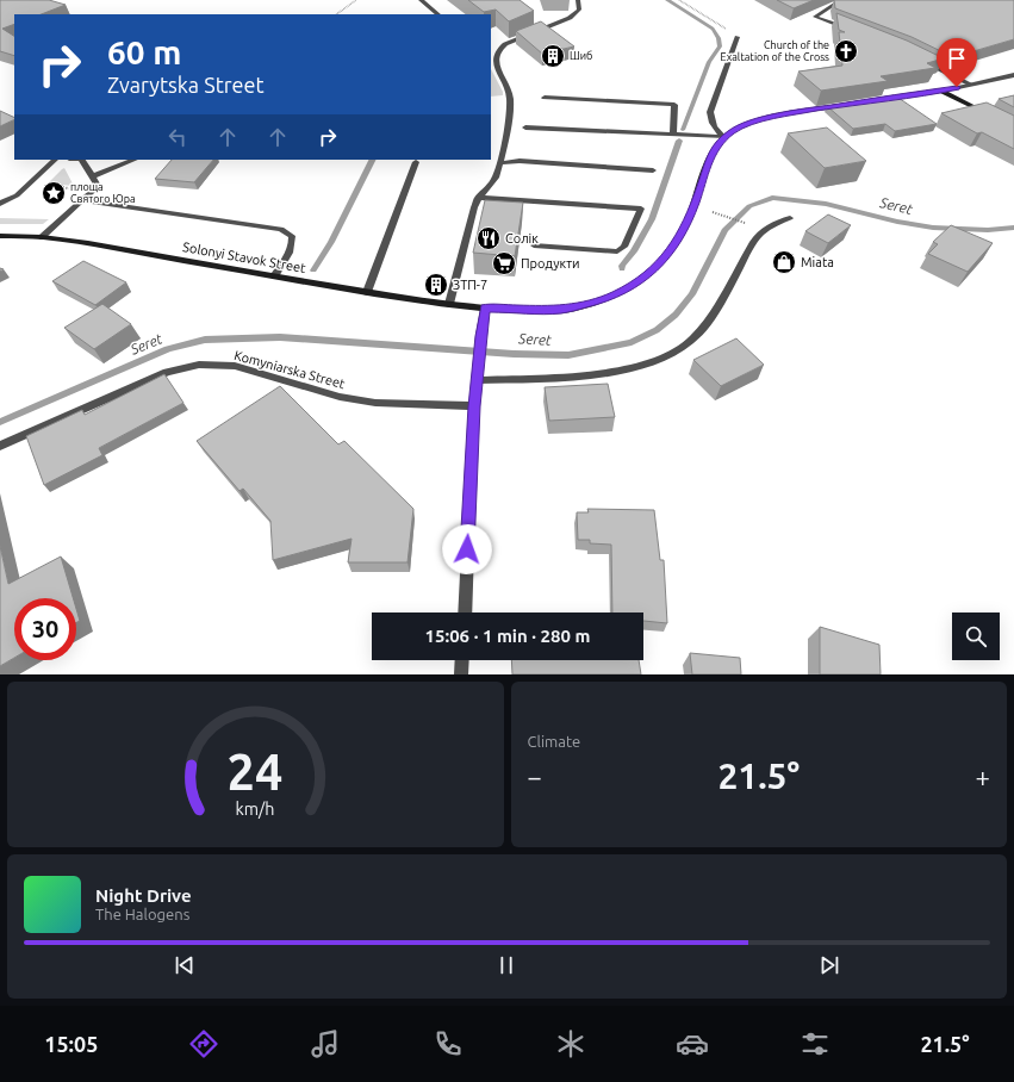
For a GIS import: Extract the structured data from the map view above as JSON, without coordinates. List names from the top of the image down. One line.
{"streets":{"street":["Solonyi Stavok Street","Komyniarska Street"]},"water":["Seret"],"places":{"church":["Church of the Exaltation of the Cross"],"building":["Шиб","ЗТП-7"],"place":["площа Святого Юра"],"restaurant":["Солік"],"shop":["Miata"],"supermarket":["Продукти"]},"page":{"turn":["60 m","Zvarytska Street"],"limit":"30","trip":"15:06 · 1 min · 280 m","tile":"Climate","heat":["−","21.5°","+"],"song":["Night Drive","The Halogens"],"tabs":["15:05","21.5°"],"gauge":["24","km/h"]}}
